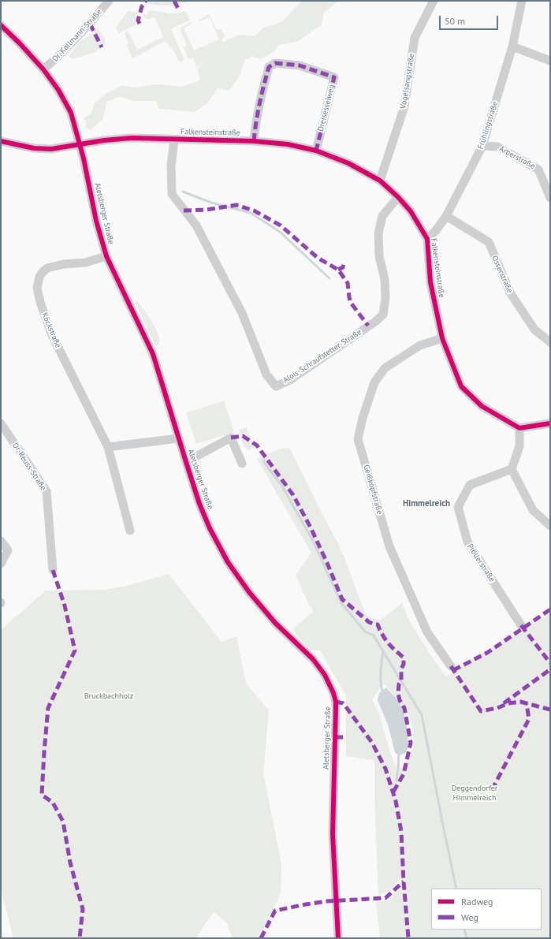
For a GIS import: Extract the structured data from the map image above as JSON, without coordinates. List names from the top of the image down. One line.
{"streets":{"street":["Dr.-Kollmann-Straße","Vogelsangstraße","Dreisesselweg","Frühlingstraße","Falkensteinstraße","Arberstraße","Aletsberger Straße","Osserstraße","Köckstraße","Alois-Schraufstetter-Straße","Dr.-Reuss-Straße","Geißkopfstraße","Pröllerstraße"]},"crossings":[["Dr.-Kollmann-Straße","Aletsberger Straße"],["Vogelsangstraße","Falkensteinstraße"],["Dreisesselweg","Falkensteinstraße"],["Frühlingstraße","Falkensteinstraße"],["Frühlingstraße","Arberstraße"],["Frühlingstraße","Osserstraße"],["Falkensteinstraße","Aletsberger Straße"],["Falkensteinstraße","Alois-Schraufstetter-Straße"],["Falkensteinstraße","Geißkopfstraße"],["Aletsberger Straße","Köckstraße"]],"districts":["Himmelreich"],"parks":["Bruckbachholz","Deggendorfer Himmelreich"],"legend":["Radweg","Weg"],"scale_bar":"50 m"}
